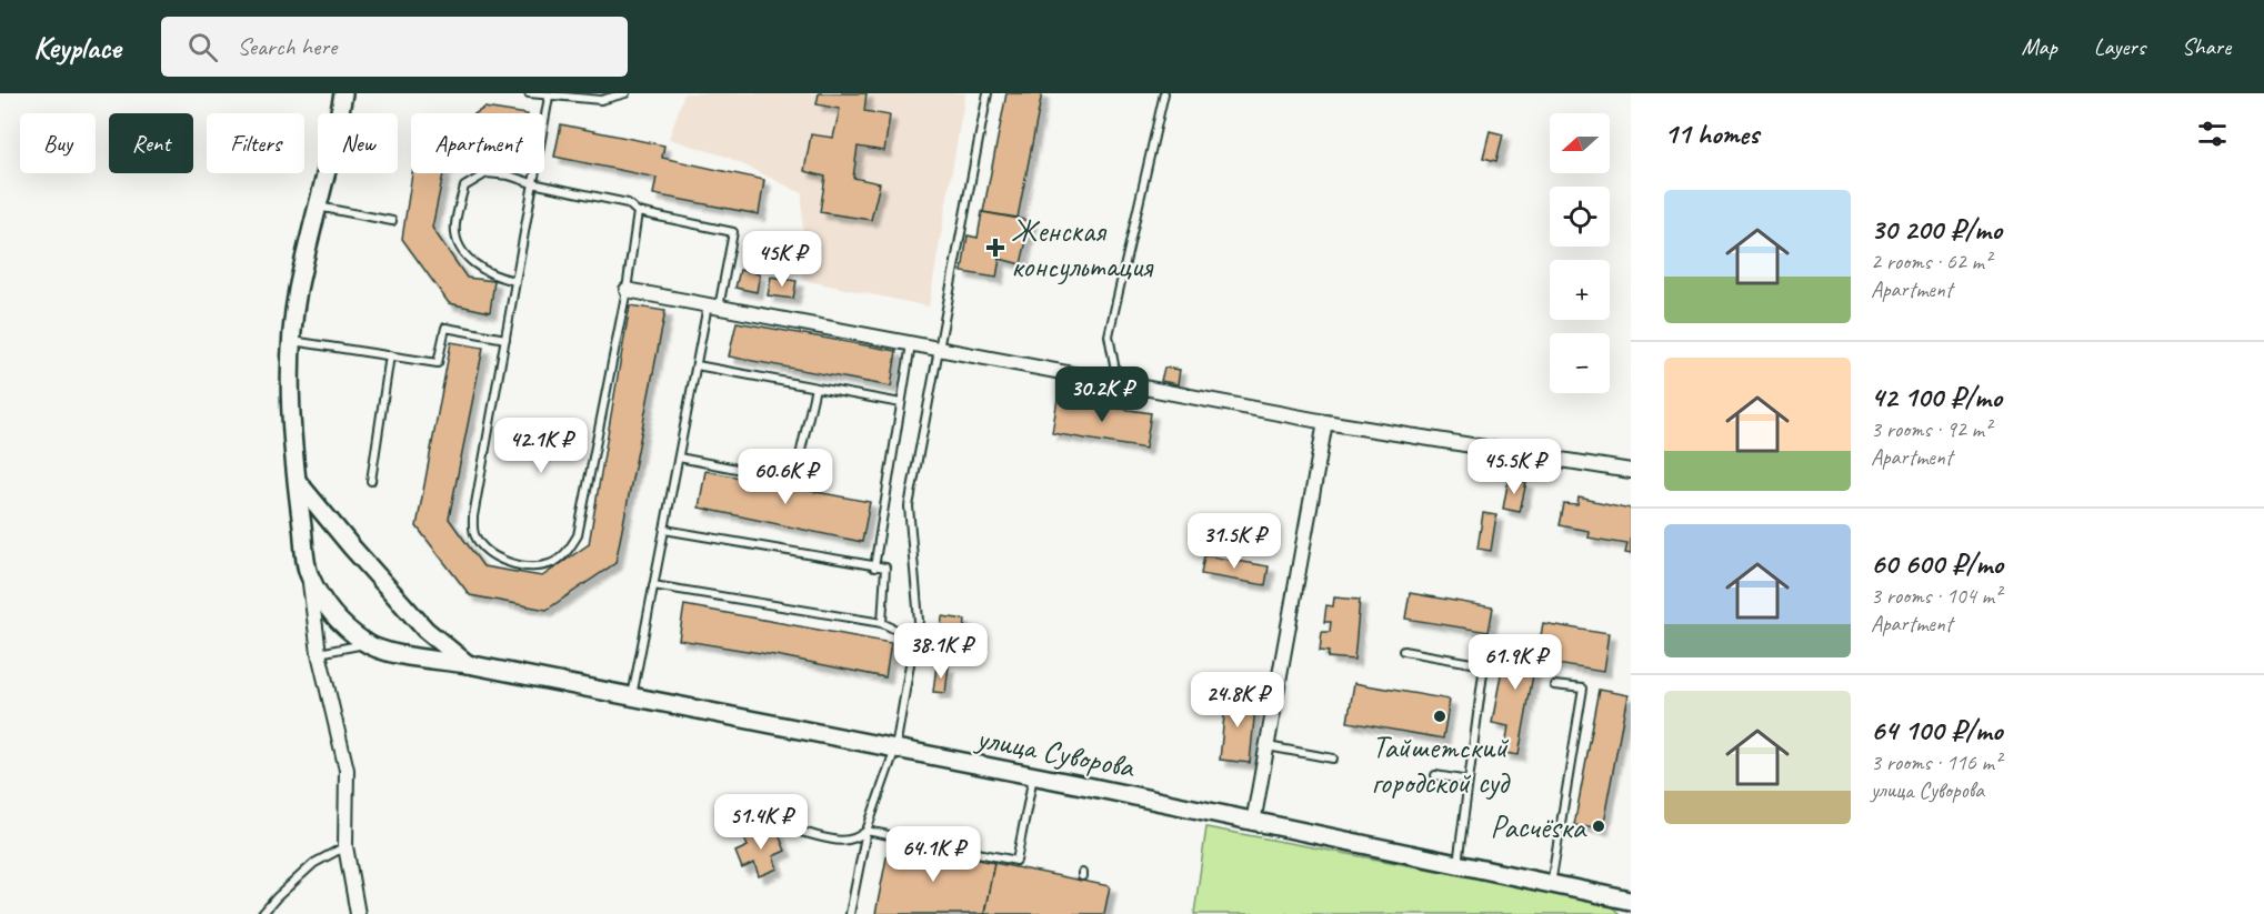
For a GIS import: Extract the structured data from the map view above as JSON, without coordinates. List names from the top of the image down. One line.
{"streets":{"street":["улица Суворова"]},"places":{"health":["Женская консультация"],"other":["Тайшетский городской суд","Расчёsка"]},"north":"left","page":{"header":"Keyplace","search":"Search here","nav":["Map","Layers","Share"],"heading":"11 homes","map_buttons":["+","−"],"chip":["Buy","Rent","Filters","New","Apartment"],"list":[{"name":"30 200 ₽/mo","note":"2 rooms · 62 m² · Apartment"},{"name":"42 100 ₽/mo","note":"3 rooms · 92 m² · Apartment"},{"name":"60 600 ₽/mo","note":"3 rooms · 104 m² · Apartment"},{"name":"64 100 ₽/mo","note":"3 rooms · 116 m² · улица Суворова"}],"price":["45K ₽","30.2K ₽","42.1K ₽","45.5K ₽","60.6K ₽","31.5K ₽","38.1K ₽","61.9K ₽","24.8K ₽","51.4K ₽","64.1K ₽"]}}
